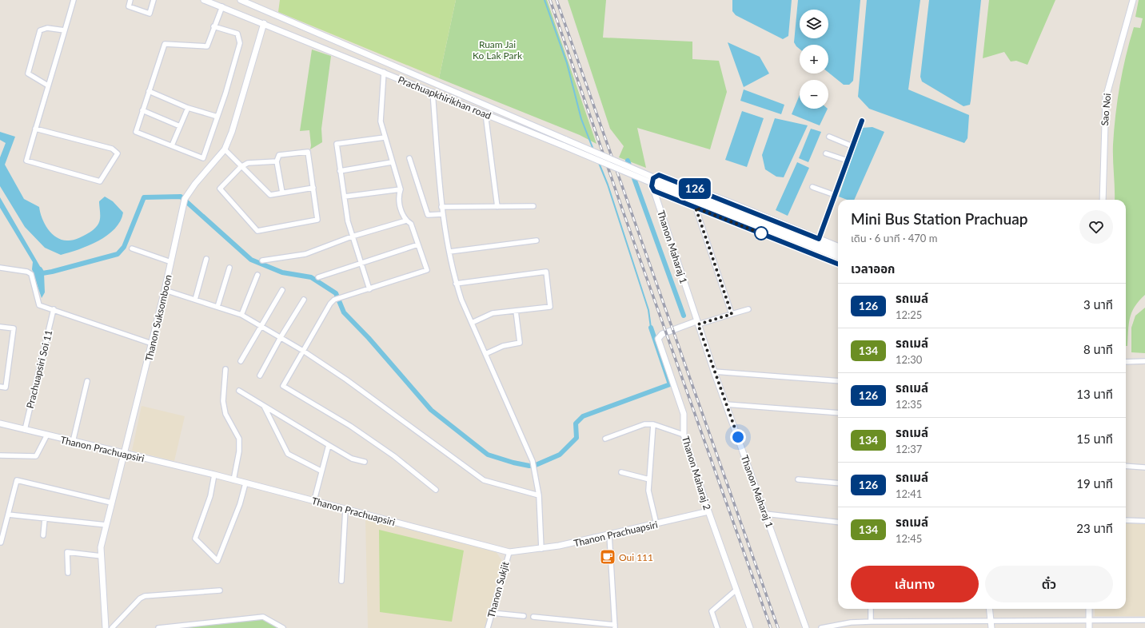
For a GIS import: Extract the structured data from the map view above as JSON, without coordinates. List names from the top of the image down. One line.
{"streets":{"street":["Prachuapkhirikhan road","Sao Noi","Thanon Maharaj 1","Thanon Suksomboon","Prachuapsiri Soi 11","Thanon Prachuapsiri","Thanon Maharaj 2","Thanon Sukjit"]},"crossings":[["Prachuapkhirikhan road","Thanon Suksomboon"],["Thanon Maharaj 1","Thanon Maharaj 2"],["Thanon Suksomboon","Thanon Prachuapsiri"],["Prachuapsiri Soi 11","Thanon Prachuapsiri"],["Thanon Prachuapsiri","Thanon Maharaj 2"],["Thanon Prachuapsiri","Thanon Sukjit"]],"parks":["Ruam Jai Ko Lak Park"],"places":{"cafe":["Oui 111"]},"lines":["bus line 126"],"page":{"on_map":"126","map_buttons":["+","−"],"heading":[["Mini Bus Station Prachuap","เดิน · 6 นาที · 470 m"],"เวลาออก"],"list":[{"mark":"126","name":"รถเมล์","note":"12:25","value":"3 นาที"},{"mark":"134","name":"รถเมล์","note":"12:30","value":"8 นาที"},{"mark":"126","name":"รถเมล์","note":"12:35","value":"13 นาที"},{"mark":"134","name":"รถเมล์","note":"12:37","value":"15 นาที"},{"mark":"126","name":"รถเมล์","note":"12:41","value":"19 นาที"},{"mark":"134","name":"รถเมล์","note":"12:45","value":"23 นาที"}],"buttons":["เส้นทาง","ตั๋ว"]}}
